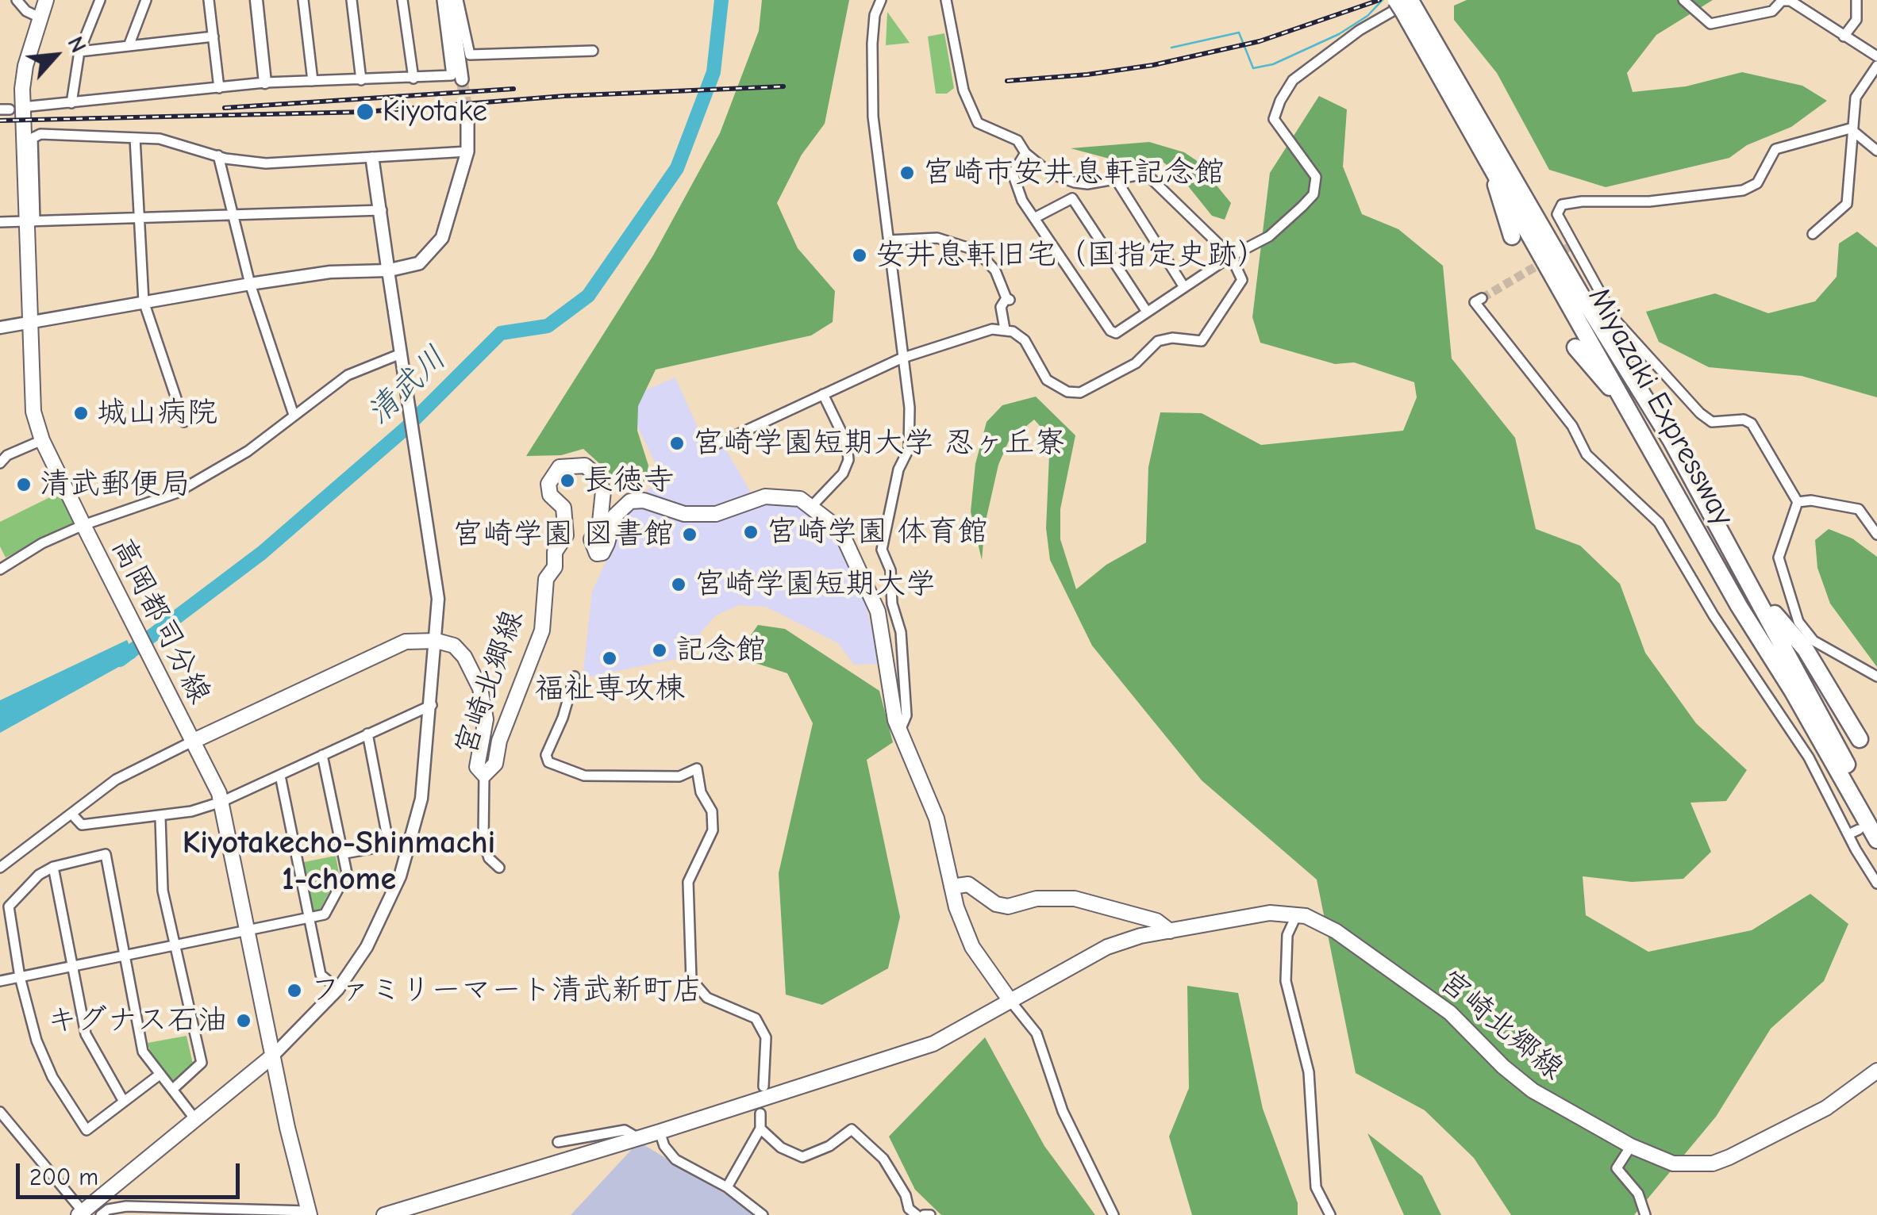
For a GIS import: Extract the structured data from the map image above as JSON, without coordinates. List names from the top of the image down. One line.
{"streets":{"highway":["Miyazaki Expressway"],"main road":["高岡都司分線","宮崎北郷線"]},"districts":["Kiyotakecho-Shinmachi 1-chome"],"water":["清武川"],"places":["Kiyotake","宮崎市安井息軒記念館","安井息軒旧宅（国指定史跡）","城山病院","宮崎学園短期大学 忍ヶ丘寮","長徳寺","清武郵便局","宮崎学園 体育館","宮崎学園 図書館","宮崎学園短期大学","記念館","福祉専攻棟","ファミリーマート清武新町店","キグナス石油"],"scale_bar":"200 m","north":"top right"}
